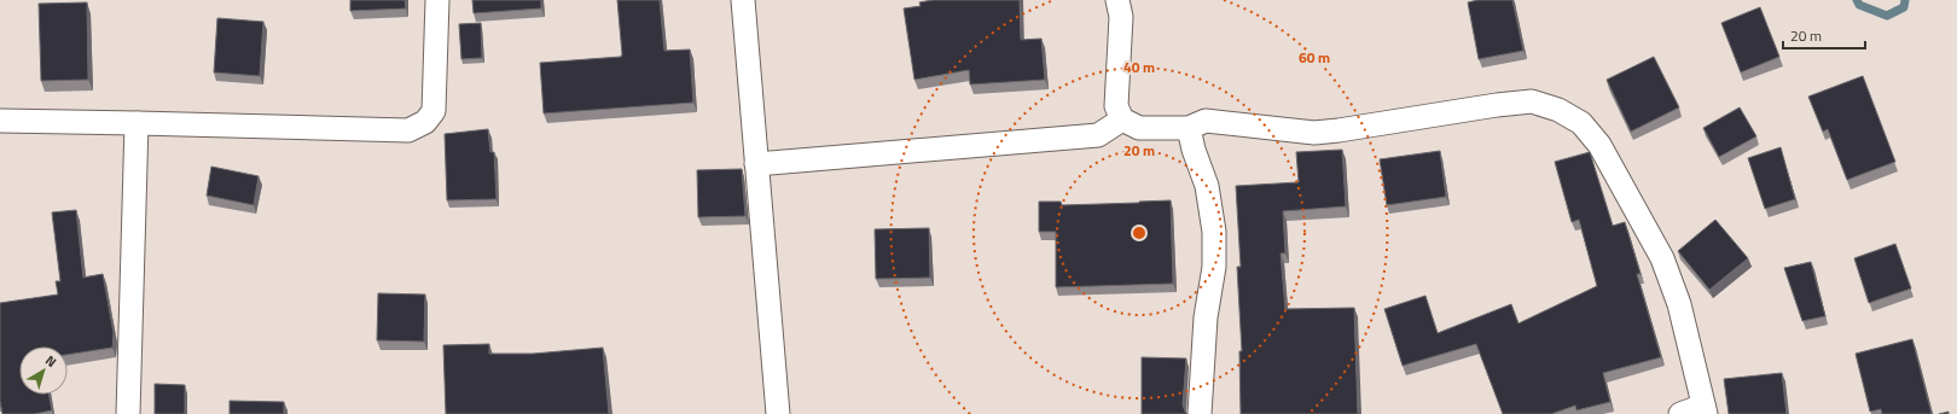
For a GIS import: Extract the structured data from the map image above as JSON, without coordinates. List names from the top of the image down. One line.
{"scale_bar":"20 m","north":"top right","rings":["60 m","40 m","20 m"]}
